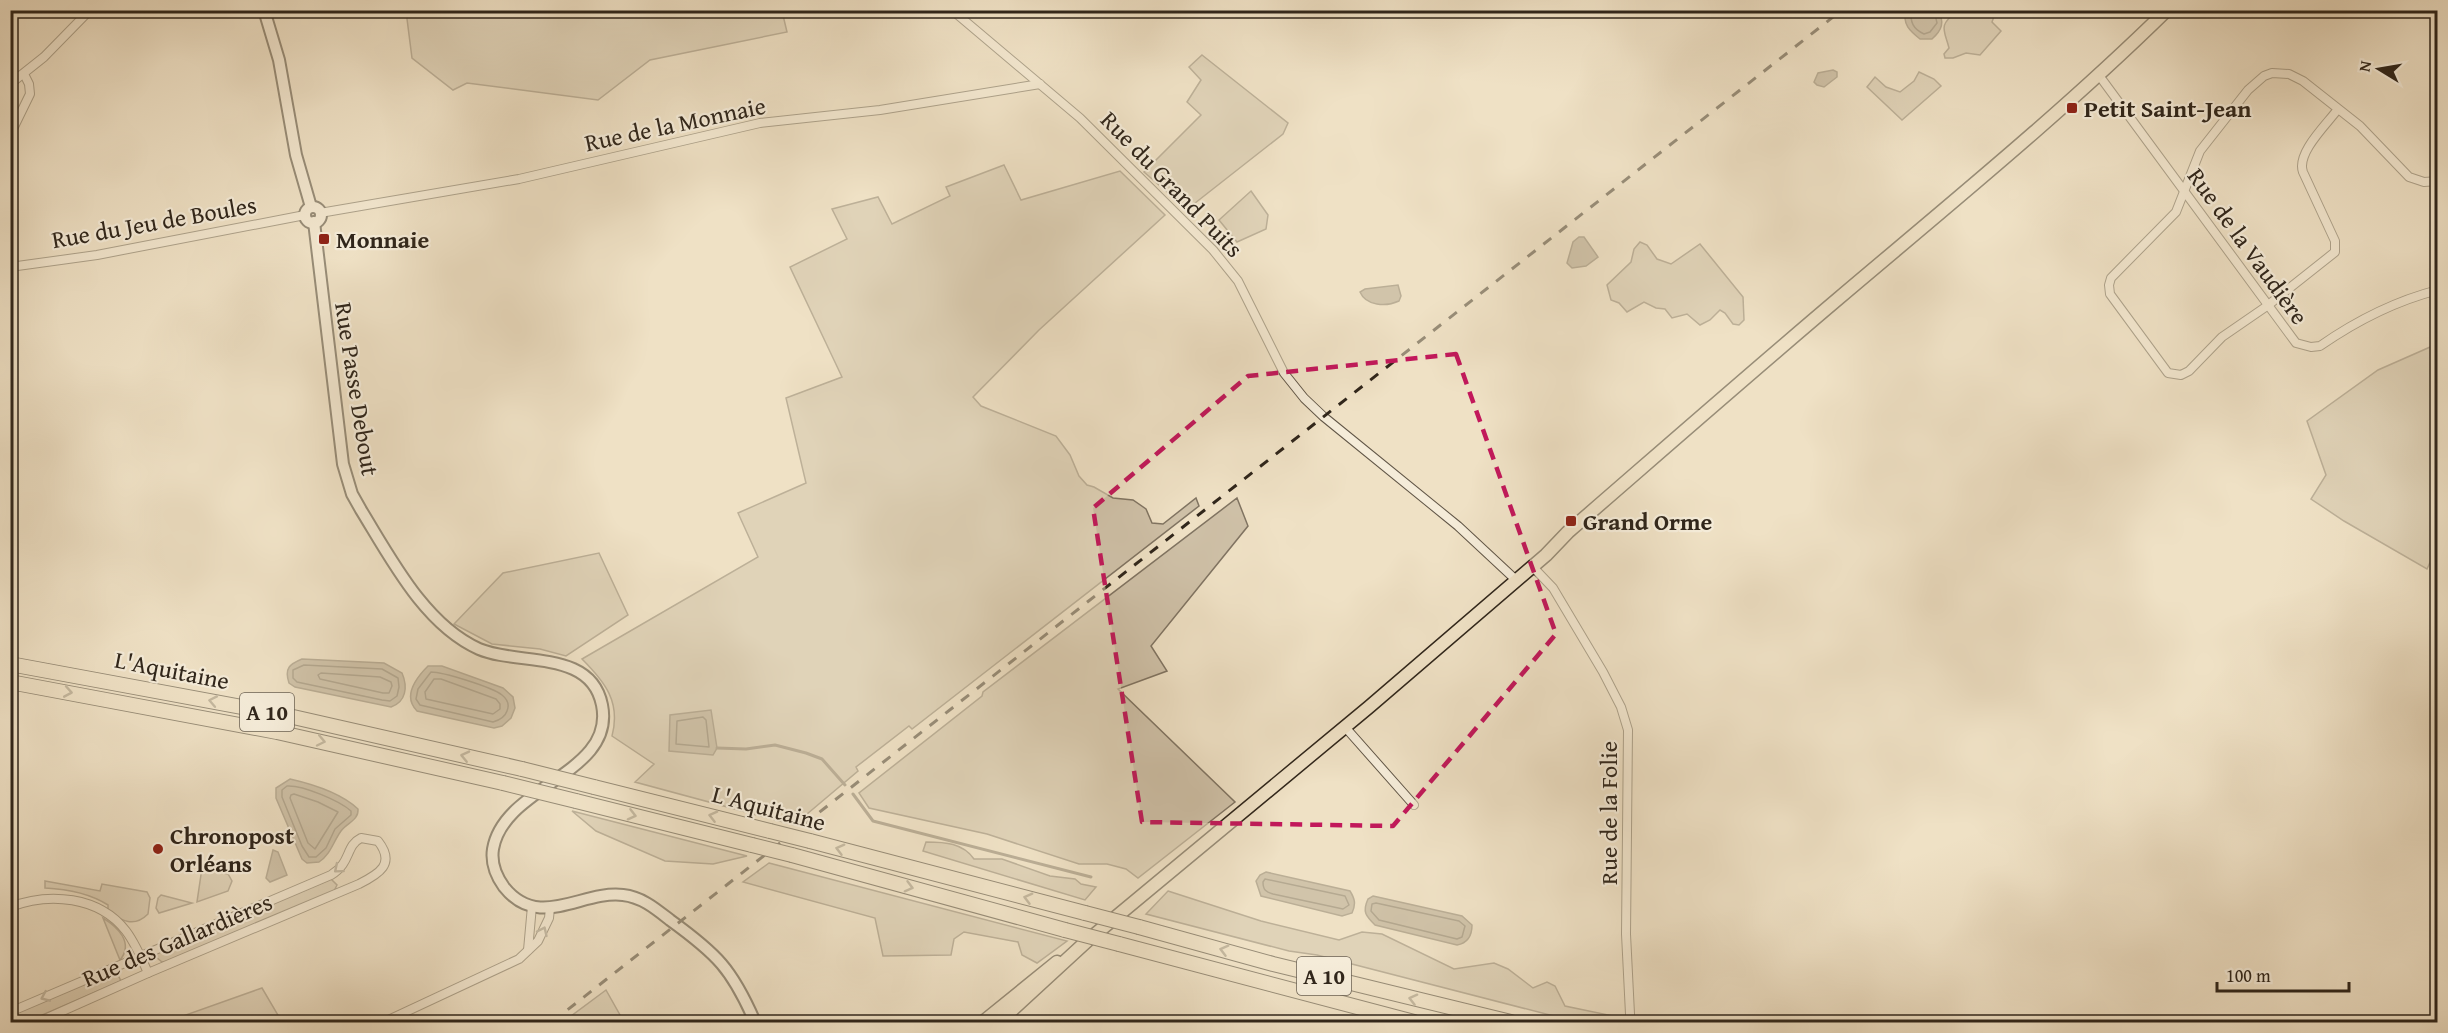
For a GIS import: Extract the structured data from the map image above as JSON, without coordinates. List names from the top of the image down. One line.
{"streets":{"highway":["L'Aquitaine","A 10"],"main road":["Rue Passe Debout"],"street":["Rue de la Monnaie","Rue du Grand Puits","Rue du Jeu de Boules","Rue de la Vaudière","Rue de la Folie","Rue des Gallardières"]},"crossings":[["Rue de la Monnaie","Rue du Grand Puits"],["Rue de la Monnaie","Rue du Jeu de Boules"],["Rue de la Monnaie","Rue Passe Debout"],["Rue du Jeu de Boules","Rue Passe Debout"]],"places":{"transit":["Petit Saint-Jean","Monnaie","Grand Orme"],"other":["Chronopost Orléans"]},"scale_bar":"100 m","north":"left"}
